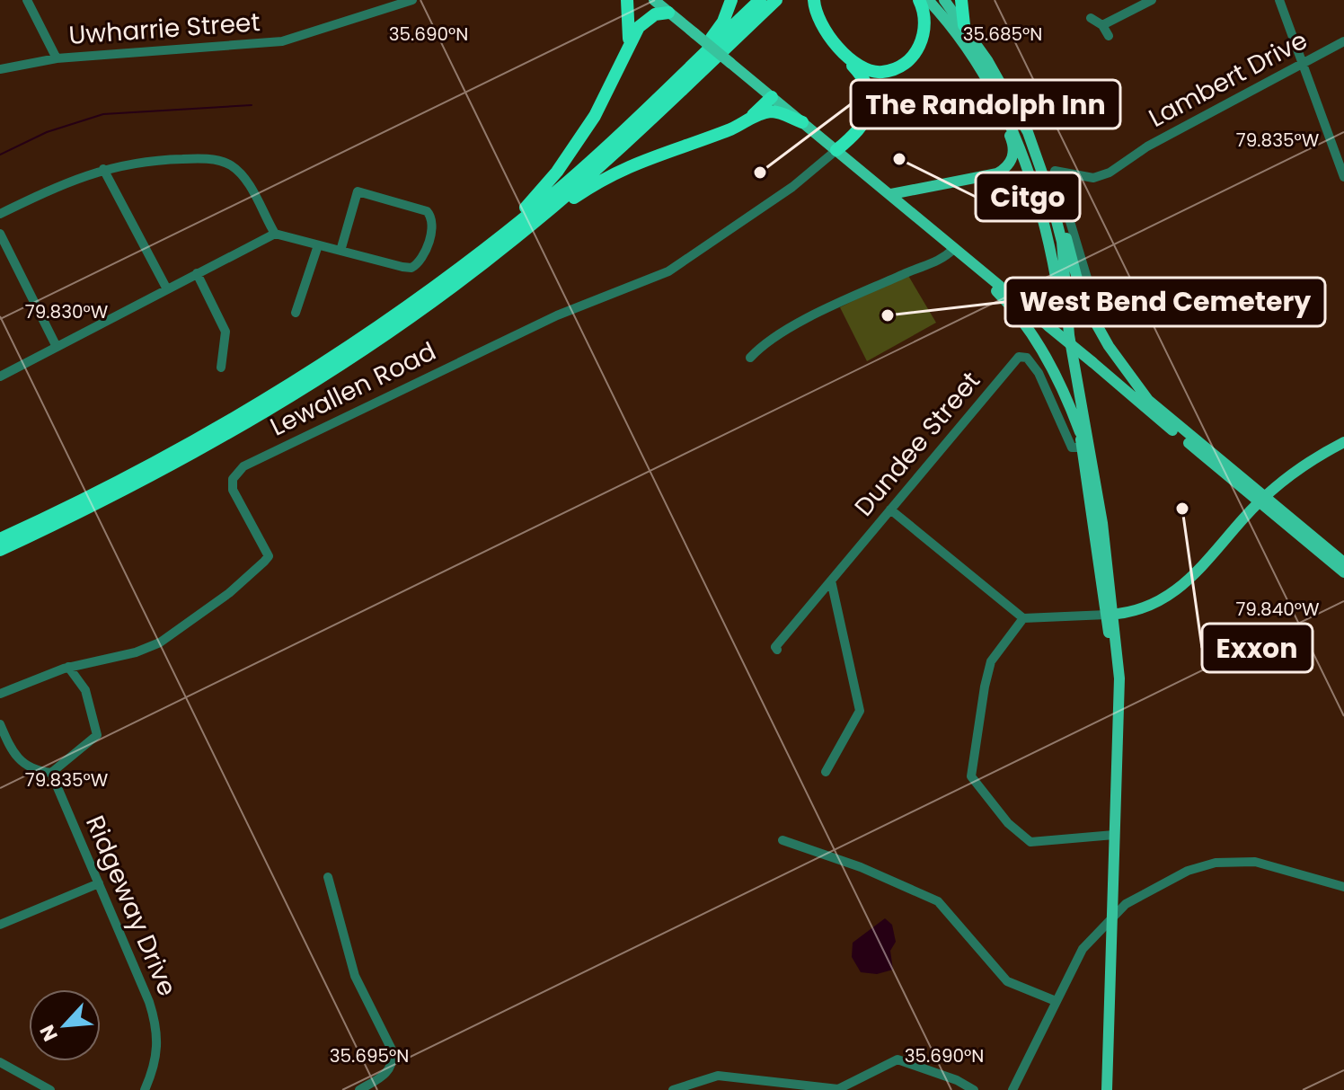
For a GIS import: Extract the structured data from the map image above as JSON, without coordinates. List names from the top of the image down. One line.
{"streets":{"street":["Uwharrie Street","Lambert Drive","Lewallen Road","Dundee Street","Ridgeway Drive"]},"places":["Citgo","The Randolph Inn","West Bend Cemetery","Exxon"],"north":"bottom left","coordinates":["35.690°N","35.685°N","79.835°W","79.830°W","79.840°W","35.695°N"]}
